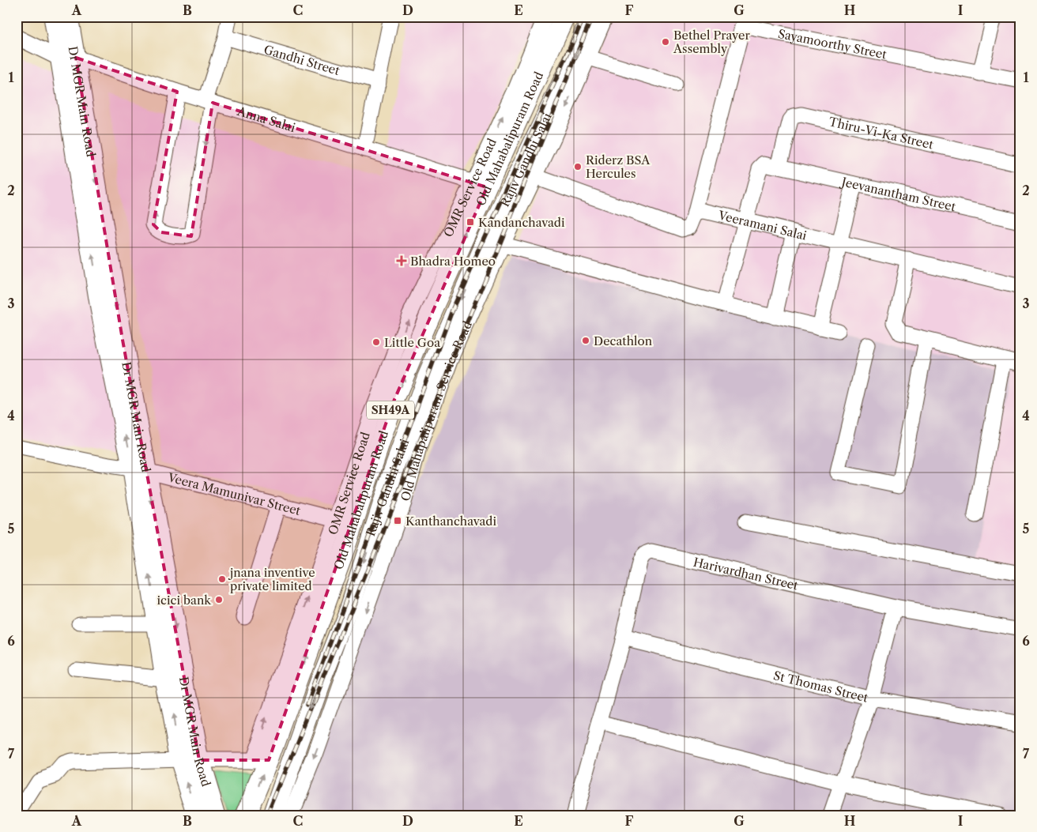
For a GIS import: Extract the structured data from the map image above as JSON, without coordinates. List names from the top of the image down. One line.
{"streets":{"main road":["Dr MGR Main Road","Old Mahabalipuram Road","Rajiv Gandhi Salai","SH49A"],"street":["Sayamoorthy Street","Gandhi Street","Anna Salai","Thiru-Vi-Ka Street","OMR Service Road","Jeevanantham Street","Veeramani Salai","Old Mahapalipuram Service Road","Veera Mamunivar Street","Harivardhan Street","St Thomas Street"]},"crossings":[["Sayamoorthy Street","Veeramani Salai"],["Dr MGR Main Road","Anna Salai"],["Dr MGR Main Road","Veera Mamunivar Street"],["Anna Salai","Old Mahabalipuram Road"],["Anna Salai","OMR Service Road"],["Thiru-Vi-Ka Street","Jeevanantham Street"],["Old Mahabalipuram Road","OMR Service Road"],["Rajiv Gandhi Salai","Old Mahapalipuram Service Road"],["OMR Service Road","Veera Mamunivar Street"],["Jeevanantham Street","Veeramani Salai"],["Harivardhan Street","St Thomas Street"]],"one_way":["Old Mahabalipuram Road","Rajiv Gandhi Salai","Old Mahapalipuram Service Road"],"places":{"other":["Bethel Prayer Assembly","Riderz BSA Hercules","Decathlon","Little Goa","jnana inventive private limited","icici bank"],"transit":["Kandanchavadi","Kanthanchavadi"],"health":["Bhadra Homeo"]},"grid":{"columns":["A","B","C","D","E","F","G","H","I"],"rows":["1","2","3","4","5","6","7"]}}
